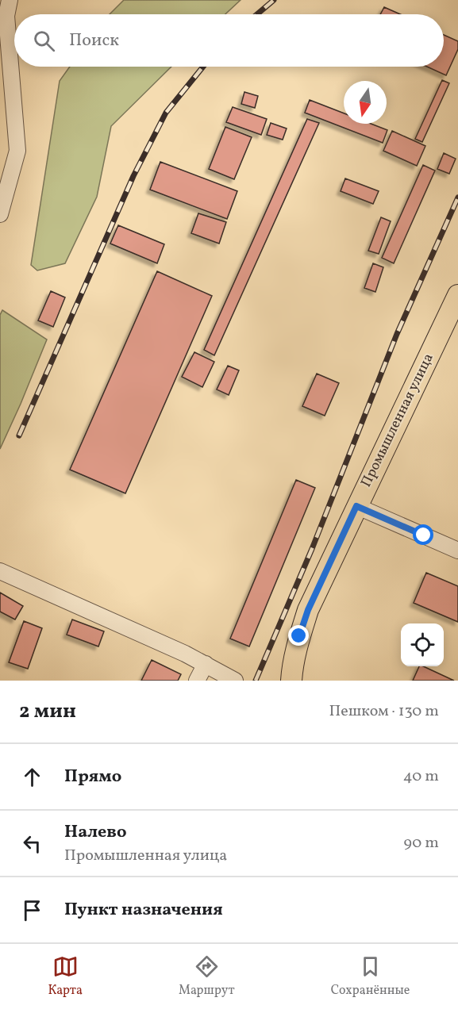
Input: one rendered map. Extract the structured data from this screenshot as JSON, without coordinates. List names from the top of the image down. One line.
{"streets":{"main road":["Промышленная улица"]},"north":"bottom","page":{"search":"Поиск","heading":["2 мин","Пешком · 130 m"],"list":[["Прямо","40 m"],["Налево","Промышленная улица","90 m"],"Пункт назначения"],"nav":["Карта","Маршрут","Сохранённые"]}}
